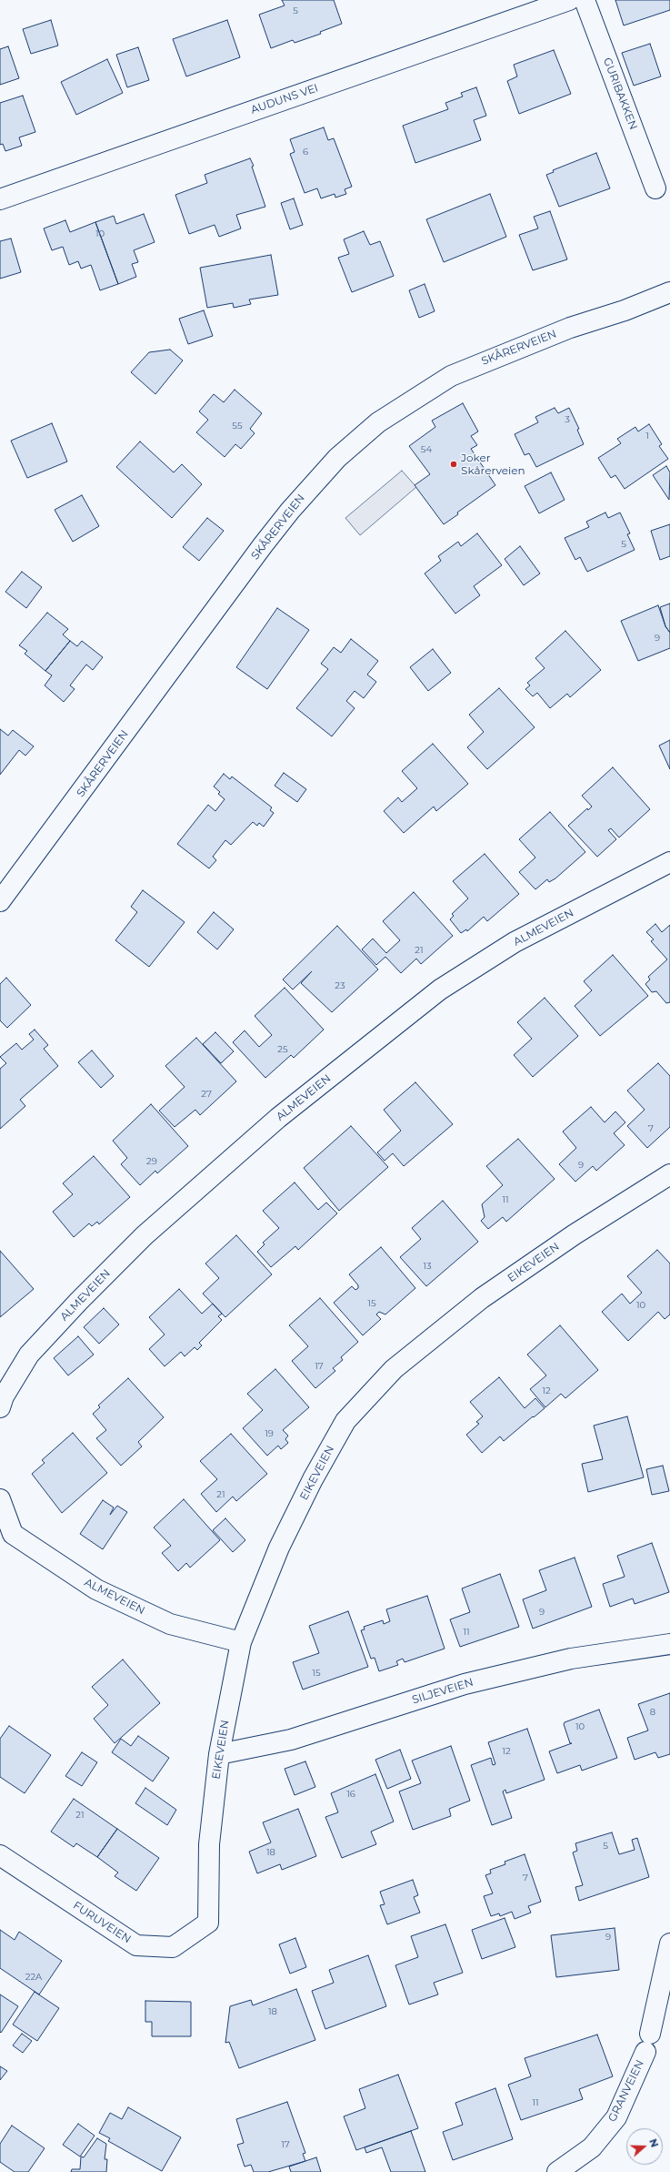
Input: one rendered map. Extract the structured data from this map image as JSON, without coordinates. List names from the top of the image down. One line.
{"streets":{"street":["GURIBAKKEN","AUDUNS VEI","SKÅRERVEIEN","ALMEVEIEN","EIKEVEIEN","SILJEVEIEN","FURUVEIEN","GRANVEIEN"]},"crossings":[["ALMEVEIEN","EIKEVEIEN"],["EIKEVEIEN","SILJEVEIEN"],["EIKEVEIEN","FURUVEIEN"]],"places":["Joker Skårerveien"],"house_numbers":["5","6","10","3","55","1","54","5","9","21","23","25","27","7","29","9","11","13","15","10","17","12","19","21","9","11","15","8","10","12","16","21","5","18","7","9","22A","18","11","17"],"north":"right"}
